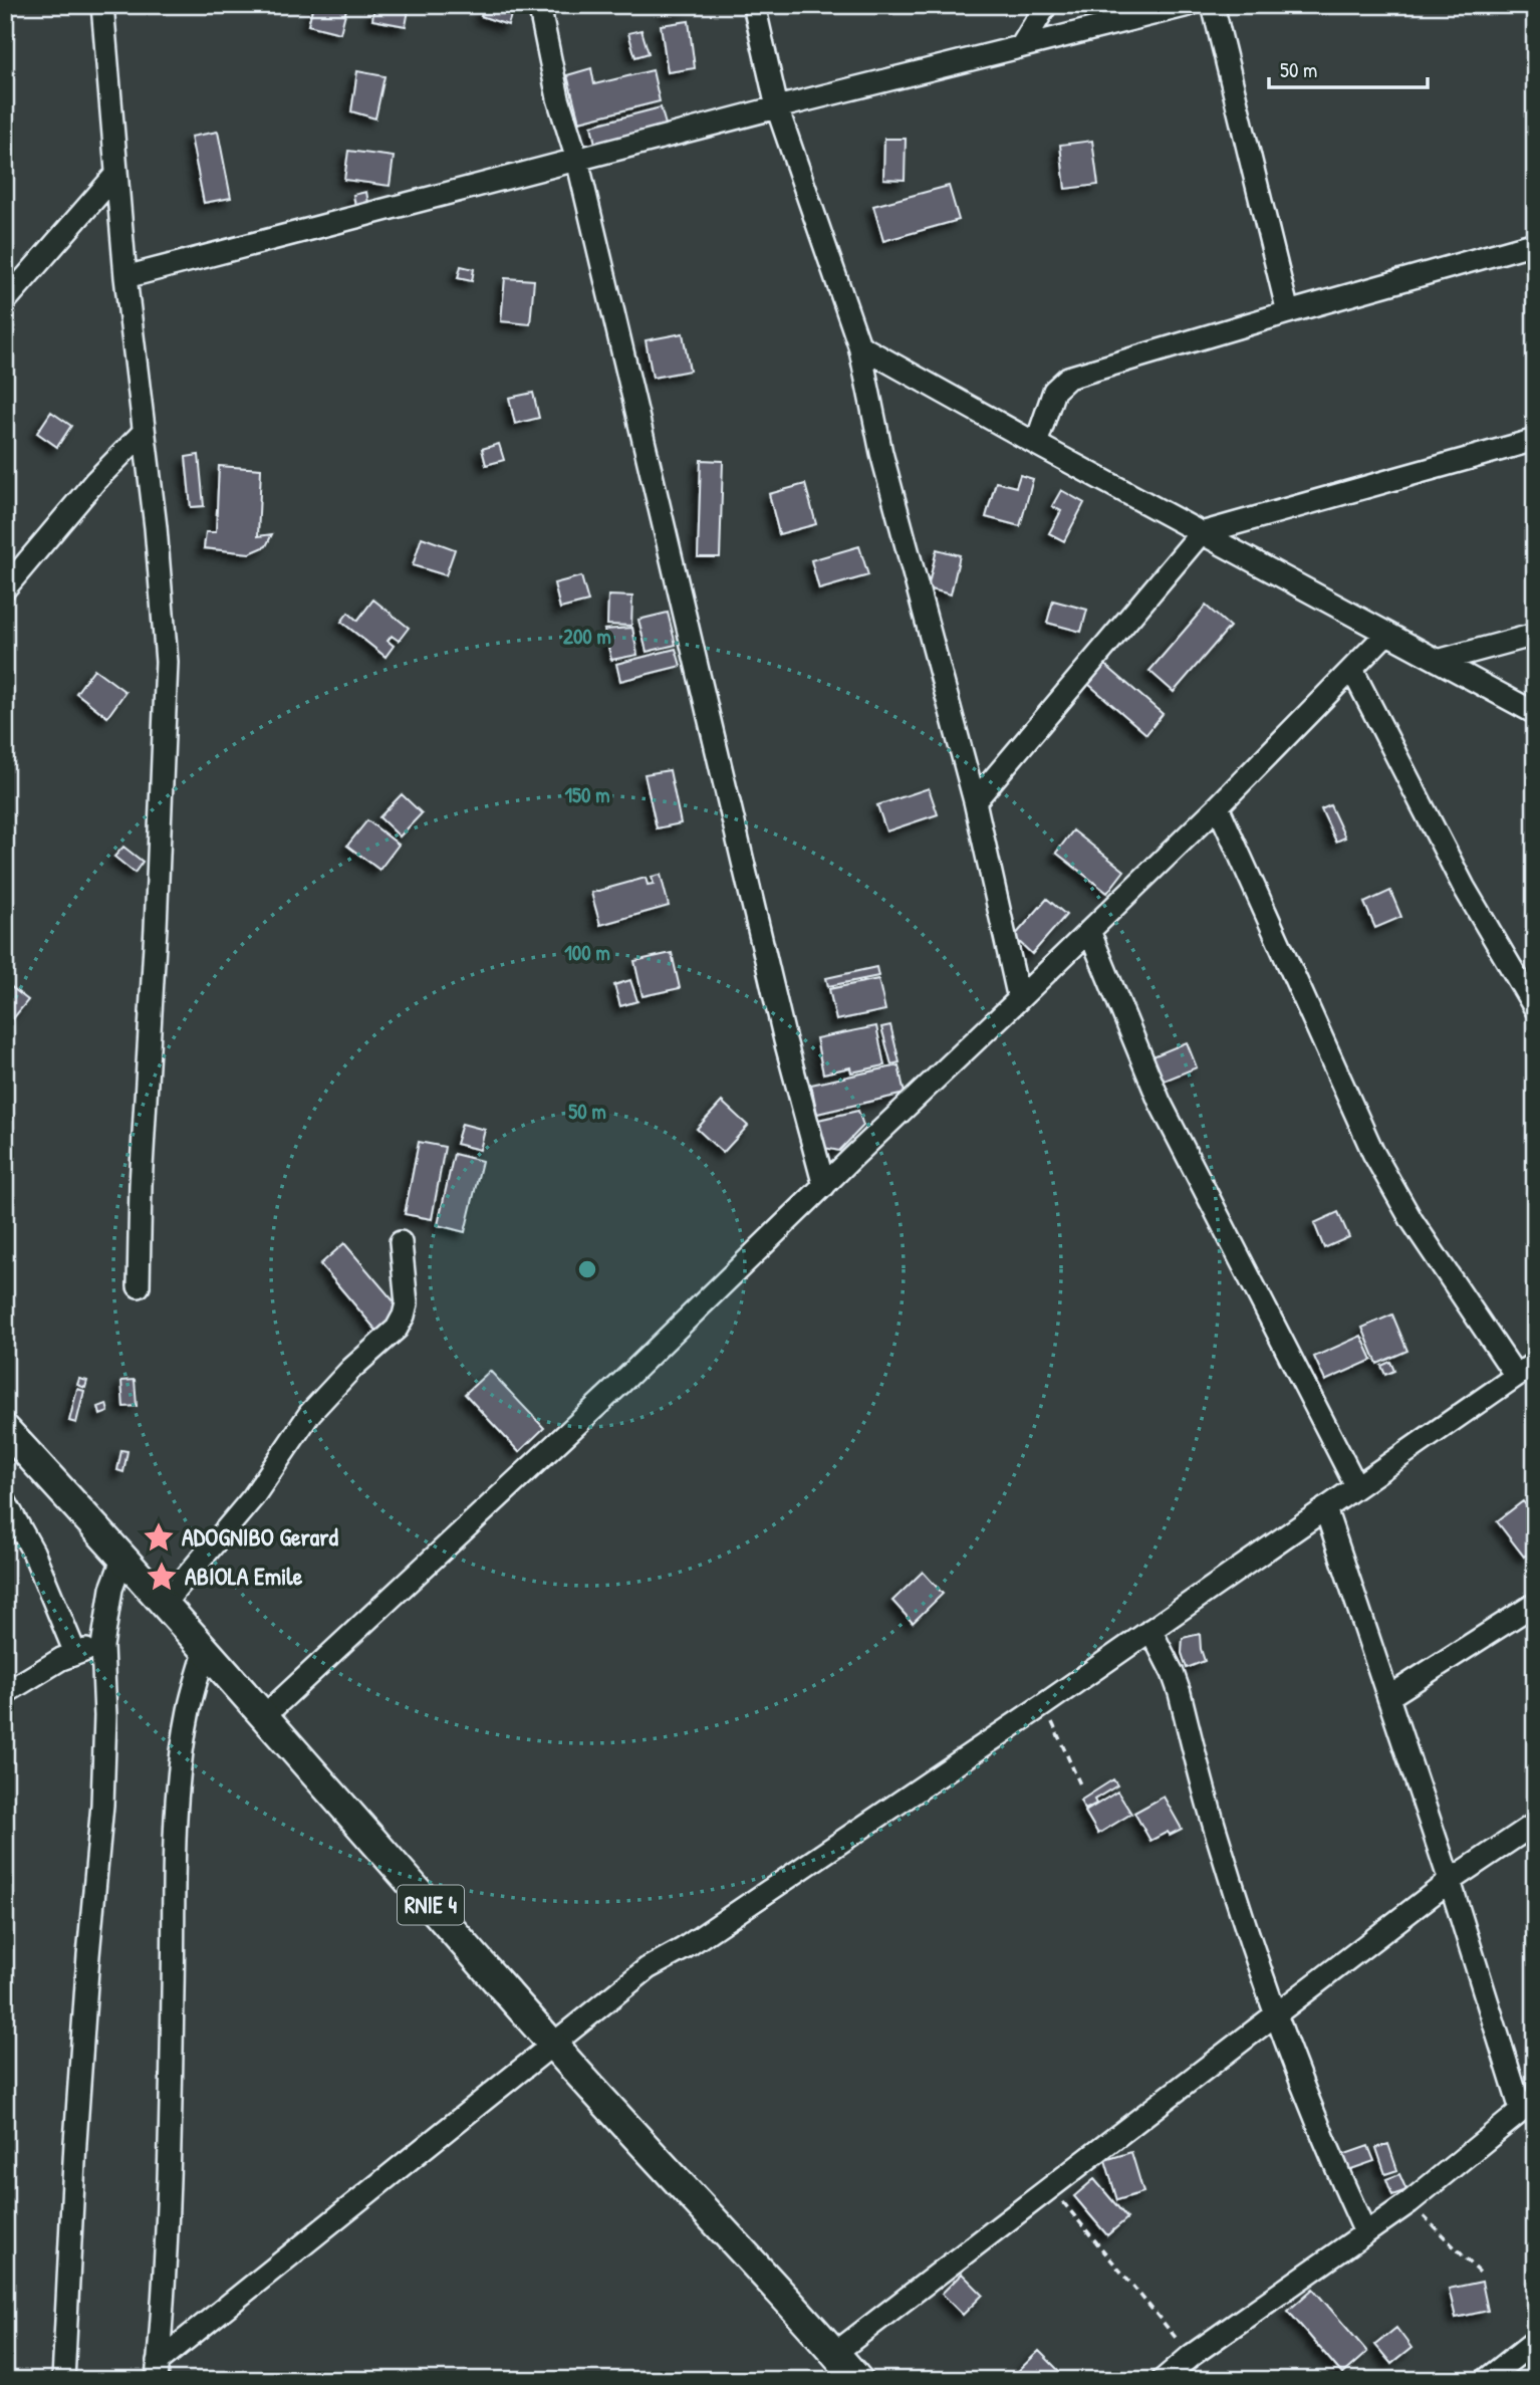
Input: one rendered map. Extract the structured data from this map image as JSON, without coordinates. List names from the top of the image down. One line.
{"streets":{"main road":["RNIE 4"]},"places":{"place":["ADOGNIBO Gerard","ABIOLA Emile"]},"scale_bar":"50 m","rings":["200 m","150 m","100 m","50 m"]}
